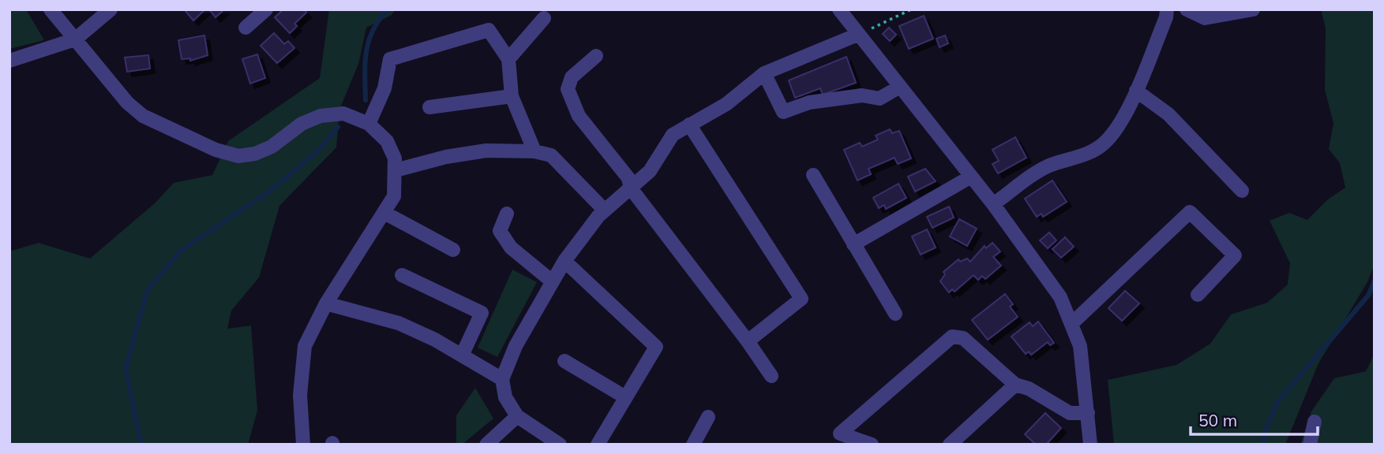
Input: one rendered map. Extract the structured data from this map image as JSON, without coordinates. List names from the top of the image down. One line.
{"scale_bar":"50 m"}
